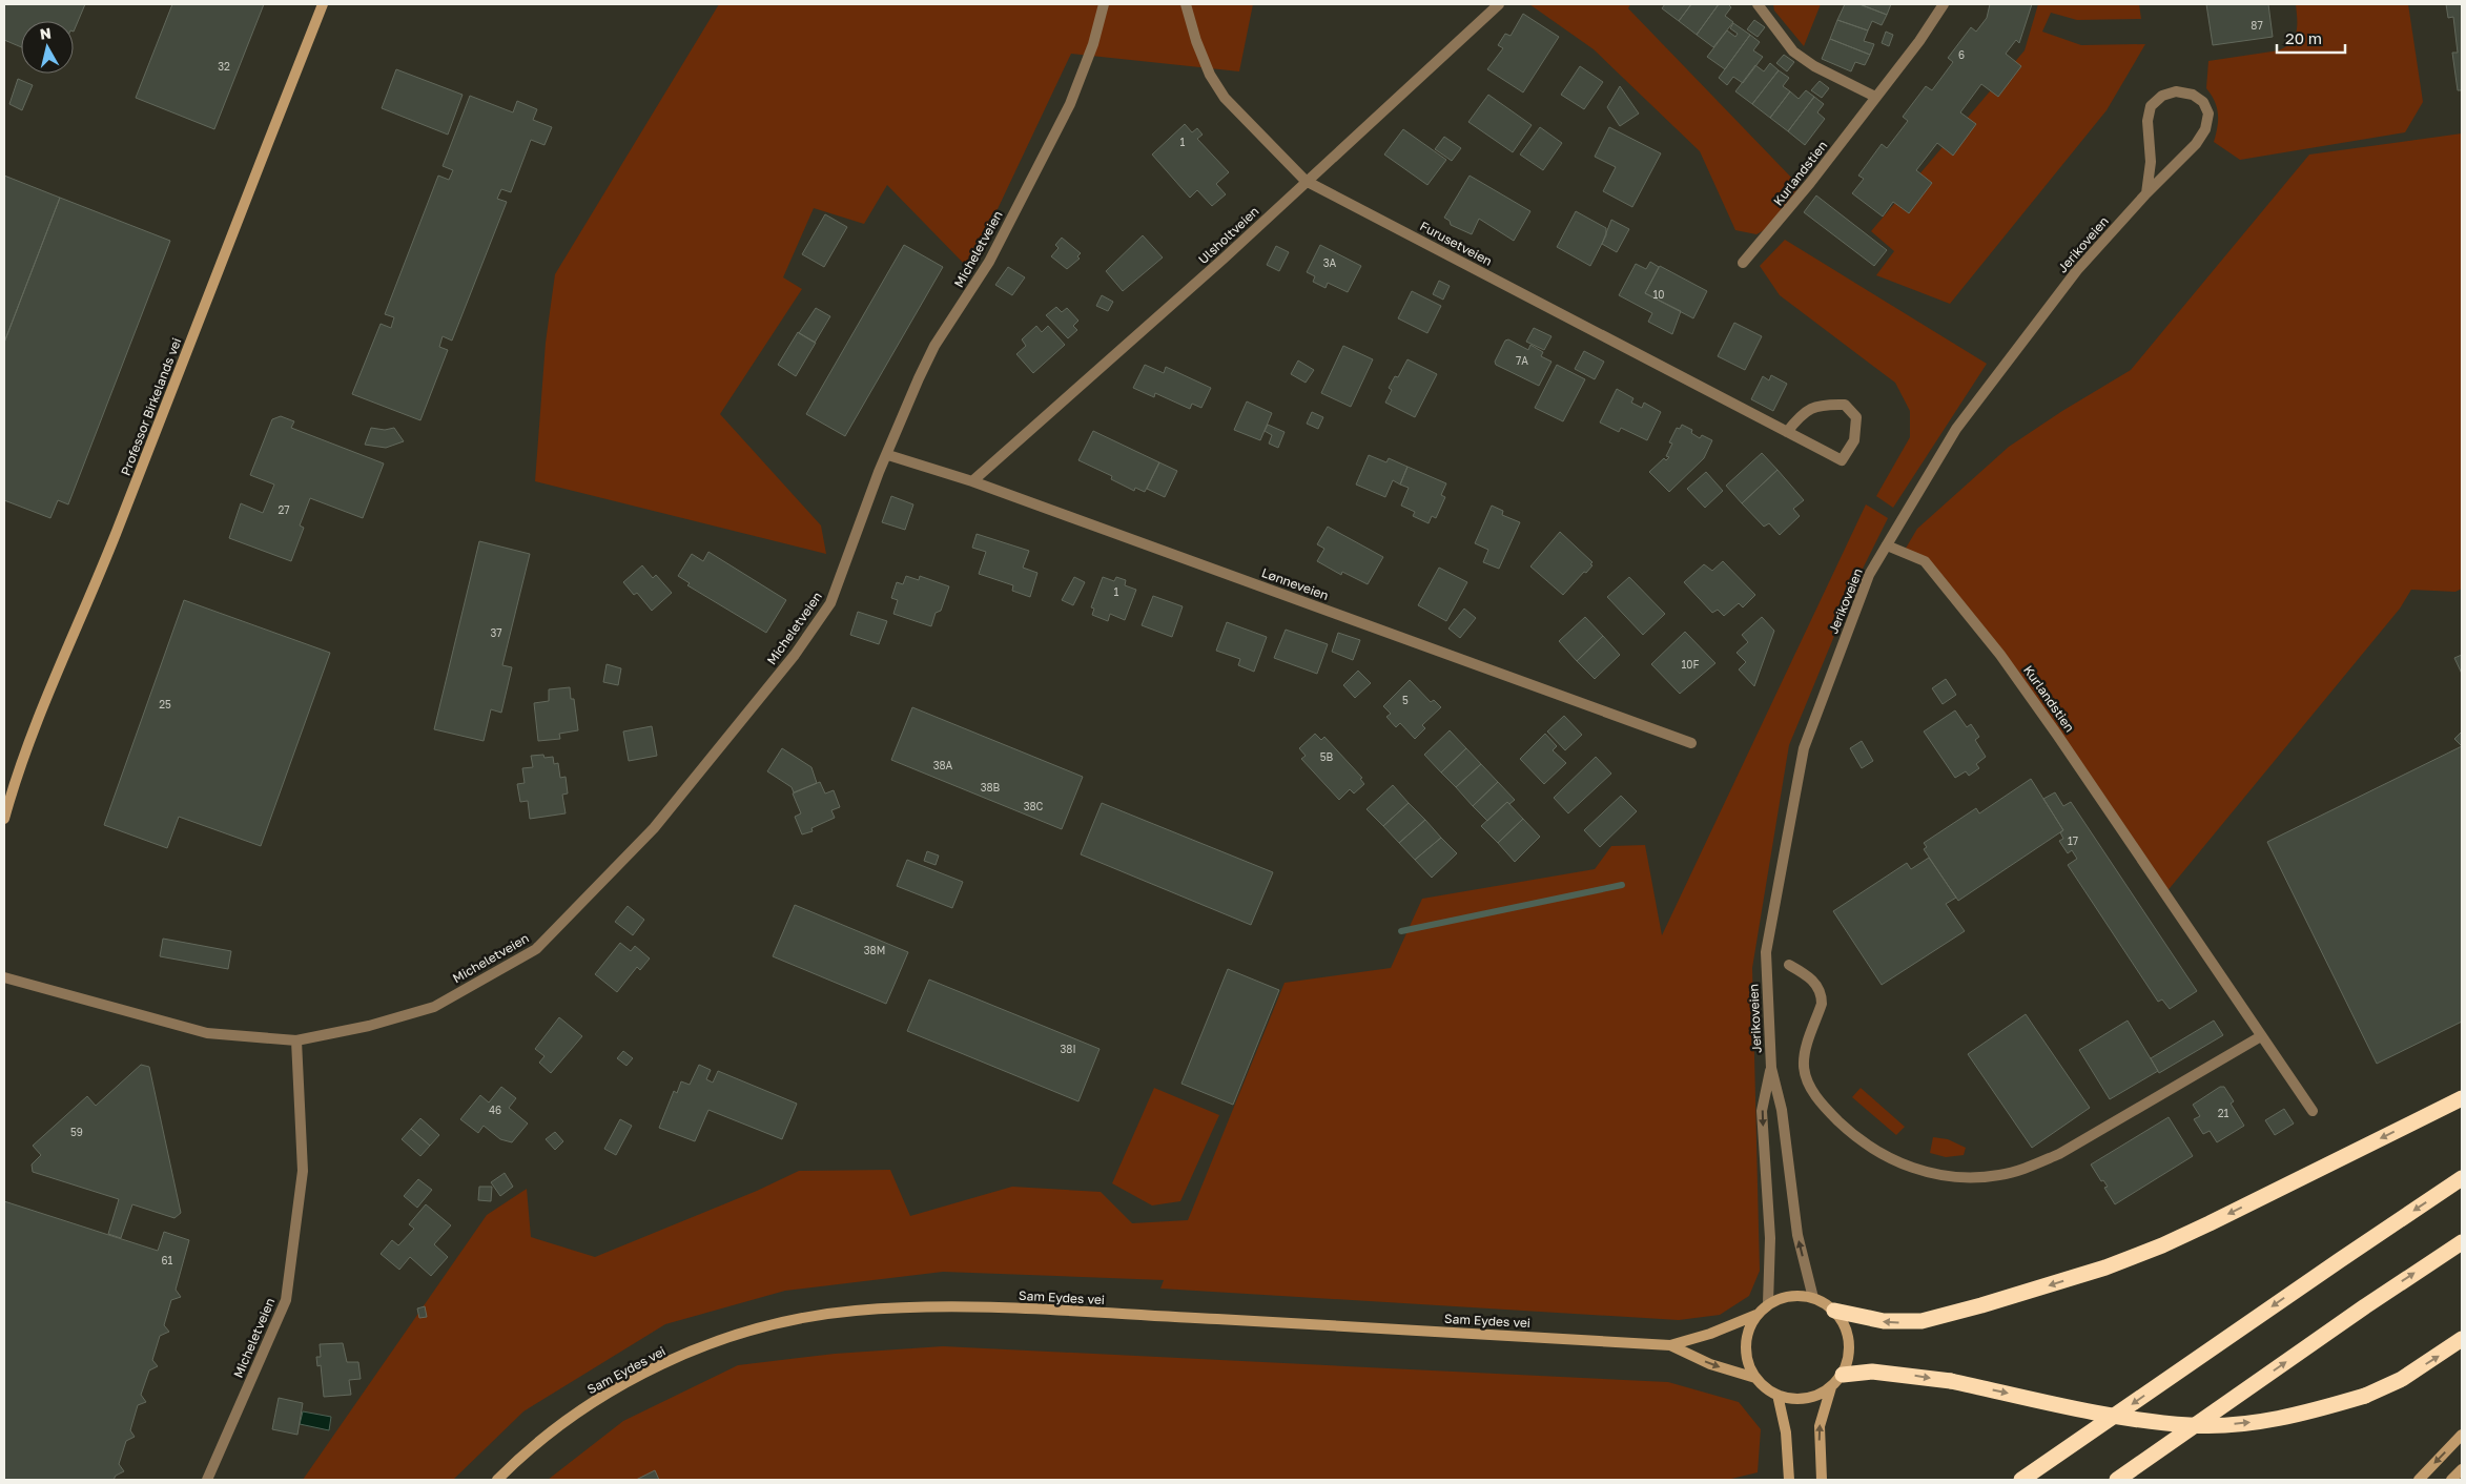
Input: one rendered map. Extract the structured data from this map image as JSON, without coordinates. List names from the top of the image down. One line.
{"streets":{"main road":["Professor Birkelands vei","Sam Eydes vei"],"street":["Kurlandstien","Ulsholtveien","Furusetveien","Jerikoveien","Micheletveien","Lønneveien"]},"crossings":[["Kurlandstien","Jerikoveien"],["Ulsholtveien","Furusetveien"],["Ulsholtveien","Lønneveien"],["Jerikoveien","Sam Eydes vei"],["Micheletveien","Lønneveien"]],"house_numbers":["87","6","32","1","3A","10","7A","27","1","37","10F","5","25","5B","38A","38B","38C","17","38M","38I","46","21","59","61"],"scale_bar":"20 m","north":"top"}
